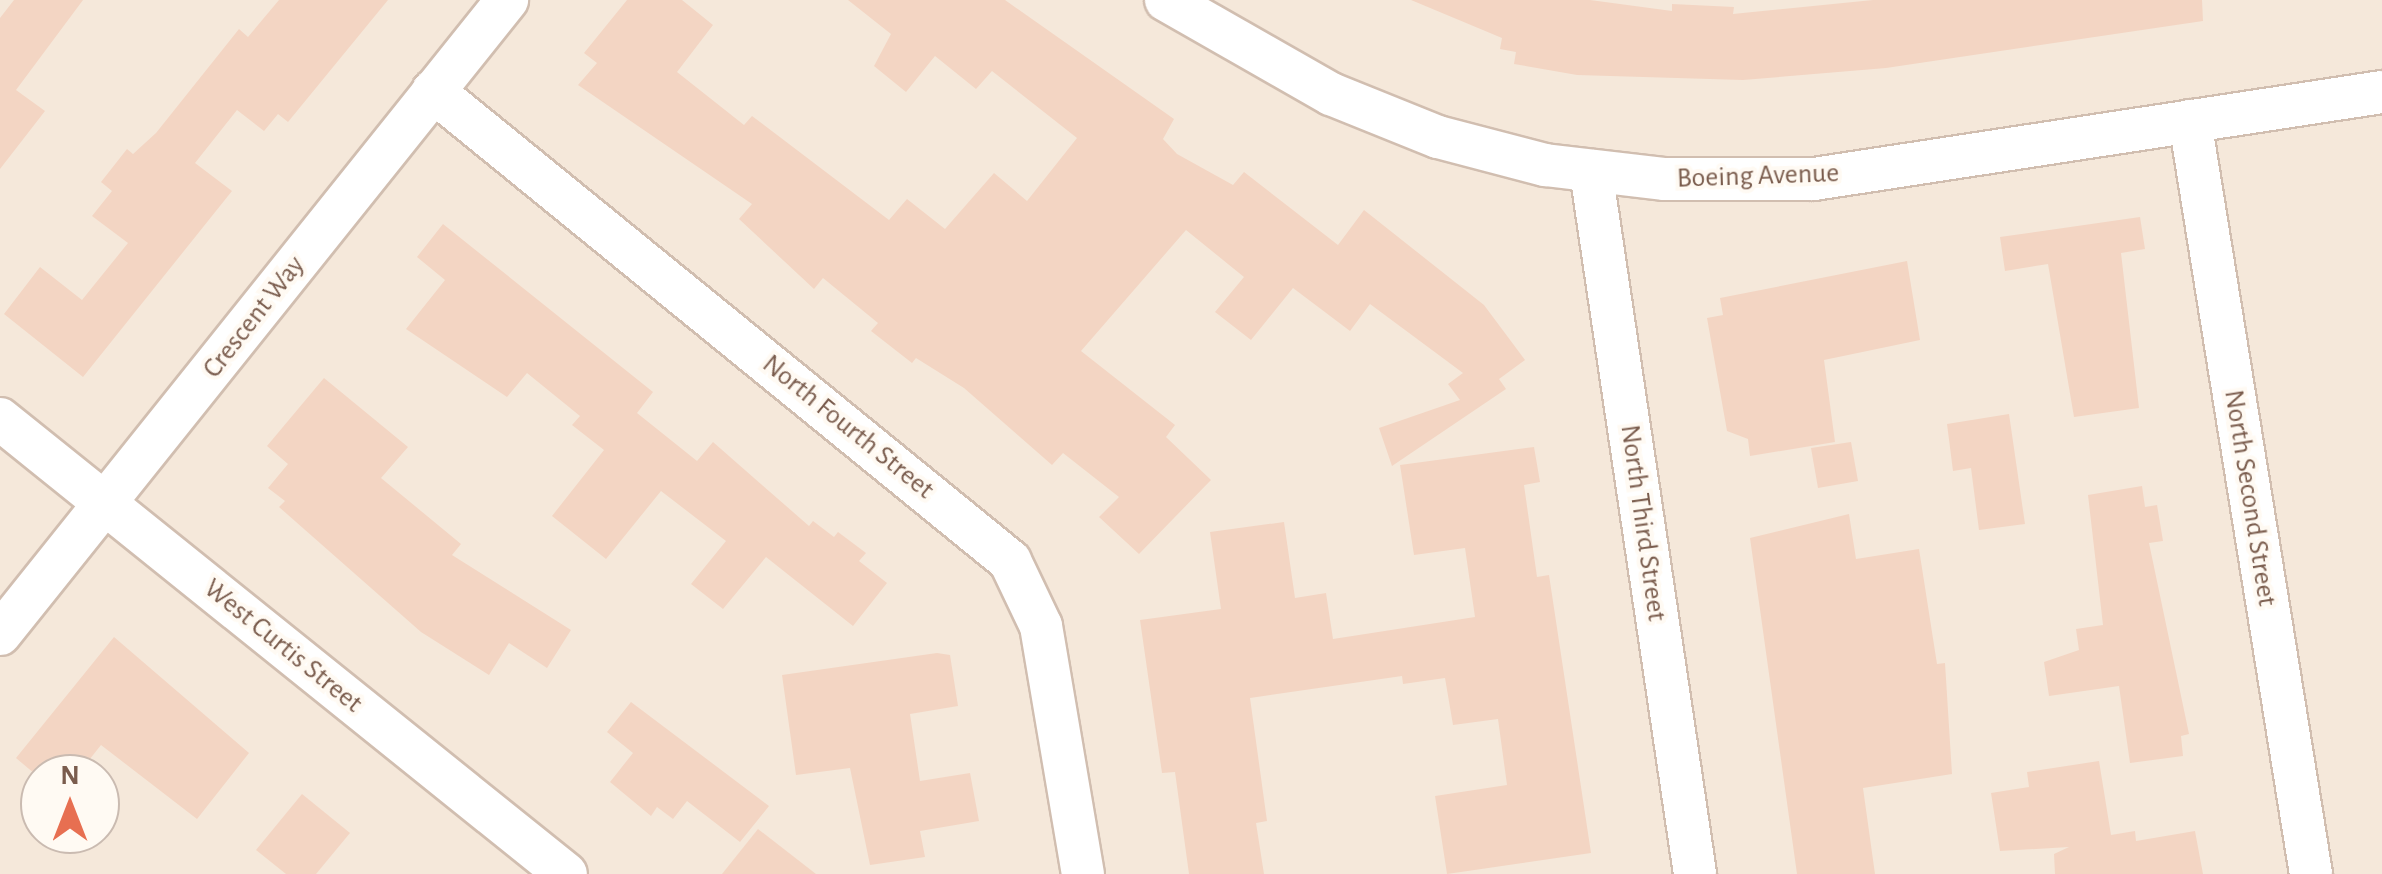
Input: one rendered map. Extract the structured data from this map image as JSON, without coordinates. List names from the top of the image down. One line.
{"streets":{"street":["Boeing Avenue","Crescent Way","North Fourth Street","North Second Street","North Third Street","West Curtis Street"]},"crossings":[["Boeing Avenue","North Second Street"],["Boeing Avenue","North Third Street"],["Crescent Way","North Fourth Street"],["Crescent Way","West Curtis Street"]],"north":"top"}
